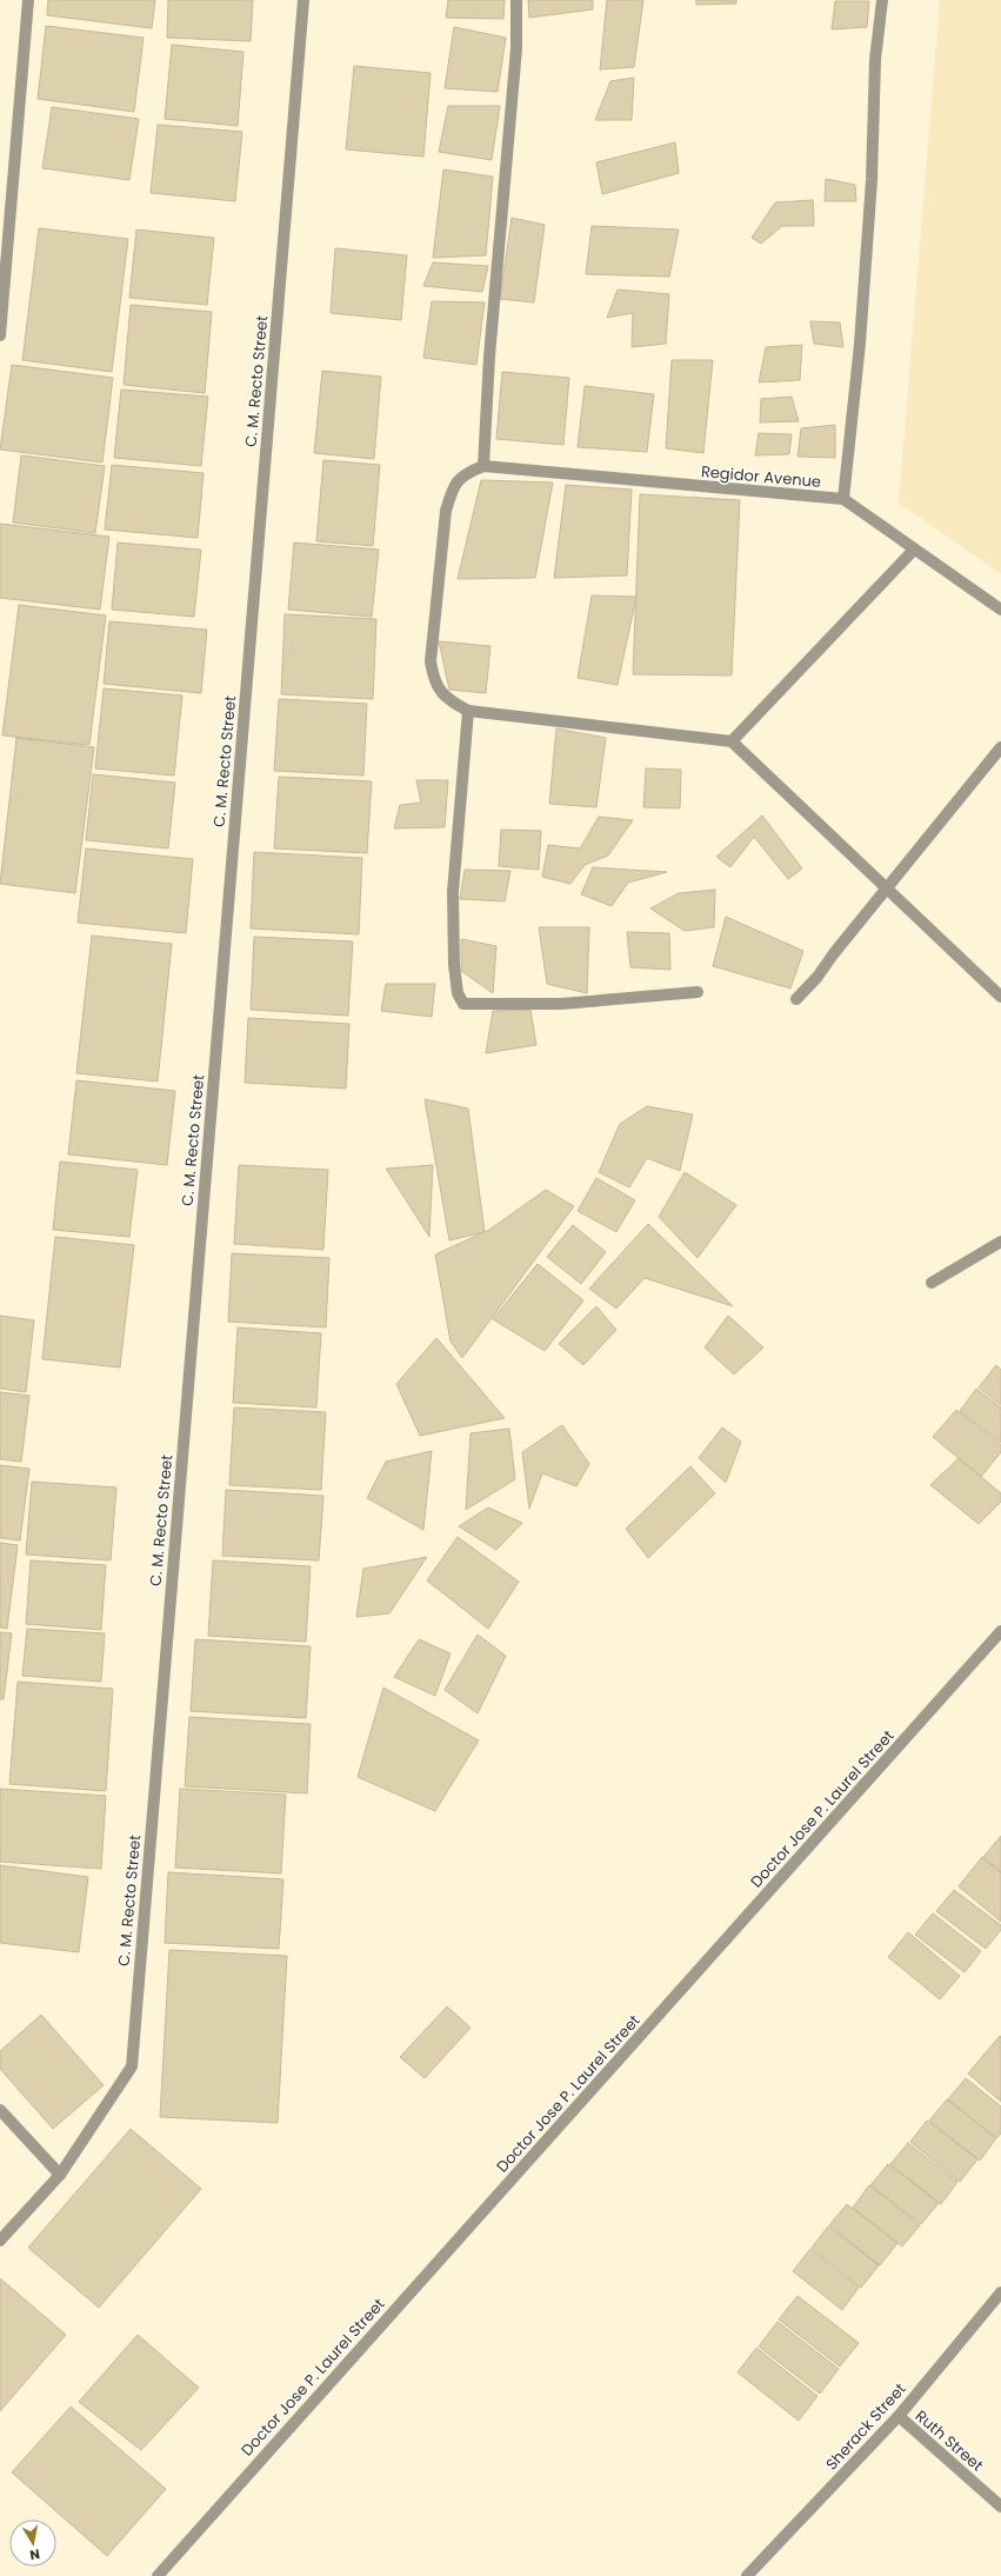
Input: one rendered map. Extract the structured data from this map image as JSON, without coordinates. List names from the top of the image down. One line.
{"streets":{"street":["C. M. Recto Street","Regidor Avenue","Doctor Jose P. Laurel Street","Sherack Street","Ruth Street"]},"crossings":[["Sherack Street","Ruth Street"]],"north":"bottom"}
